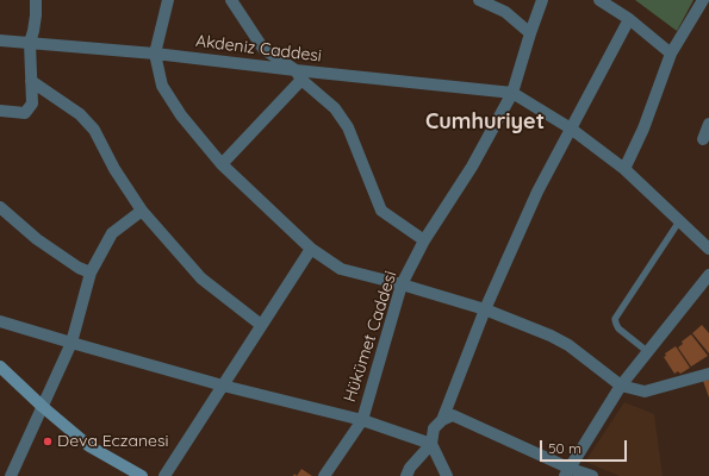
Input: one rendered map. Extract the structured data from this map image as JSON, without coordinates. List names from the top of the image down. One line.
{"streets":{"street":["Akdeniz Caddesi","Hükümet Caddesi"]},"crossings":[["Akdeniz Caddesi","Hükümet Caddesi"]],"districts":["Cumhuriyet"],"places":["Deva Eczanesi"],"scale_bar":"50 m"}
